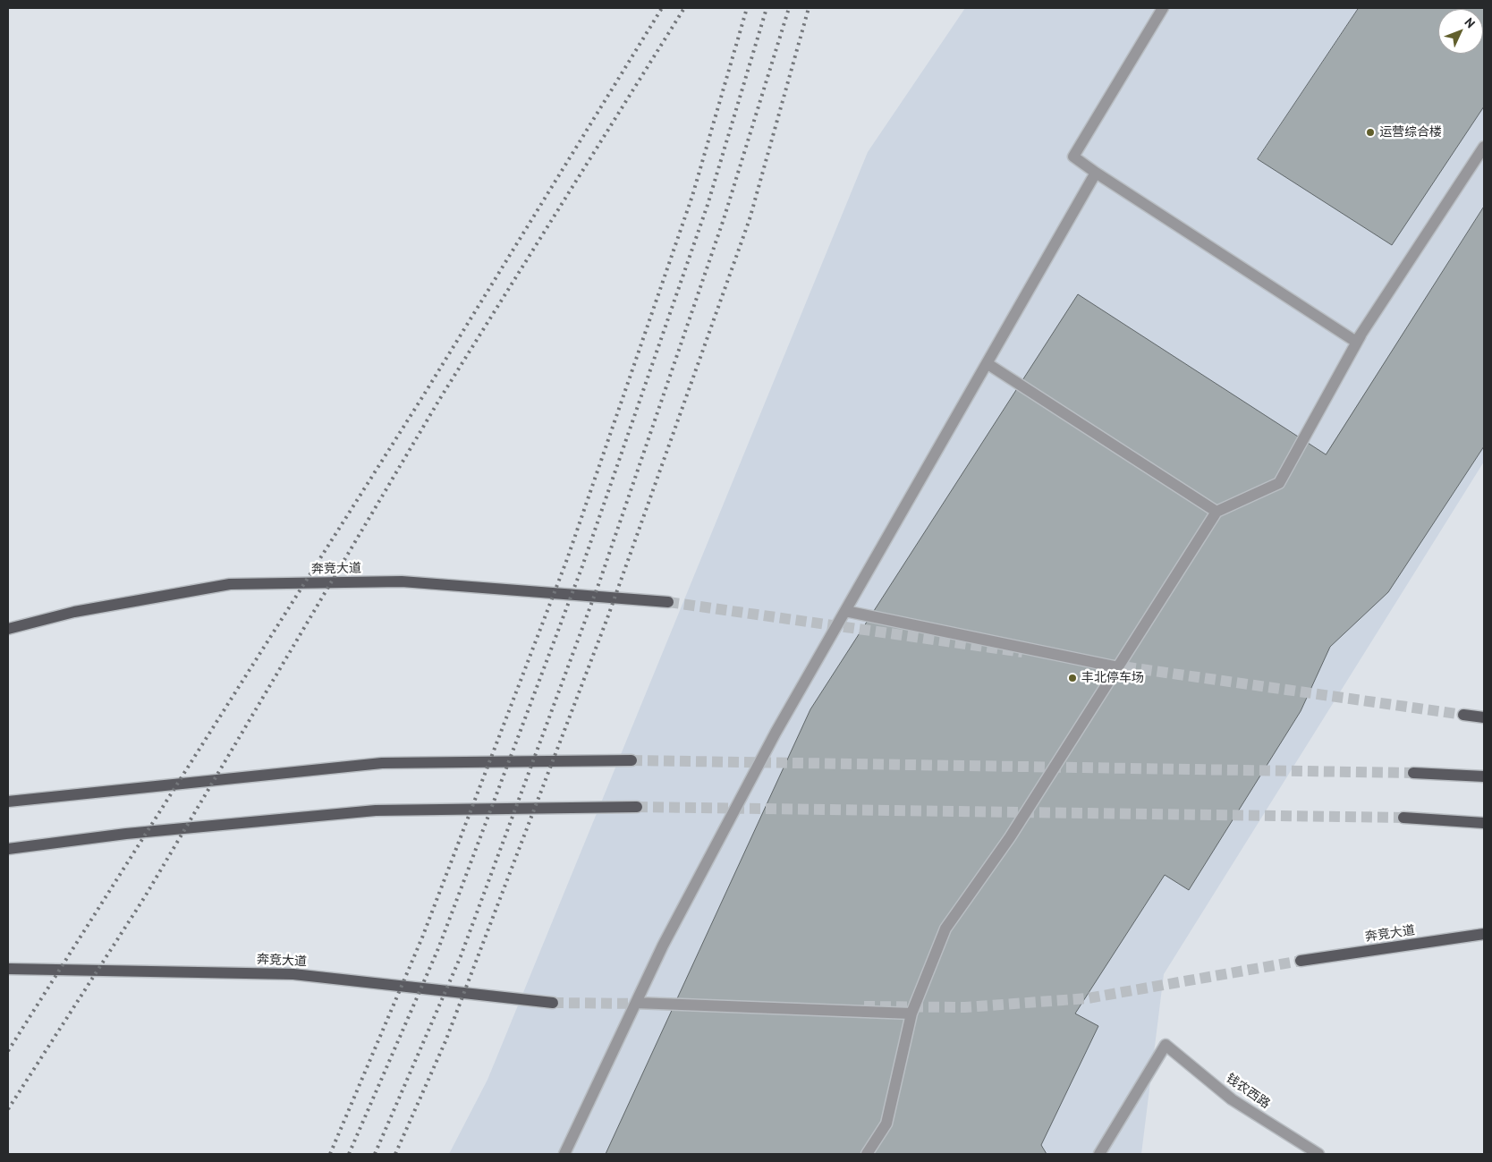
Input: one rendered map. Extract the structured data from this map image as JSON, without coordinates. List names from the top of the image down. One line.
{"streets":{"main road":["奔竞大道"],"street":["钱农西路"]},"places":["运营综合楼","丰北停车场"],"north":"top right"}
